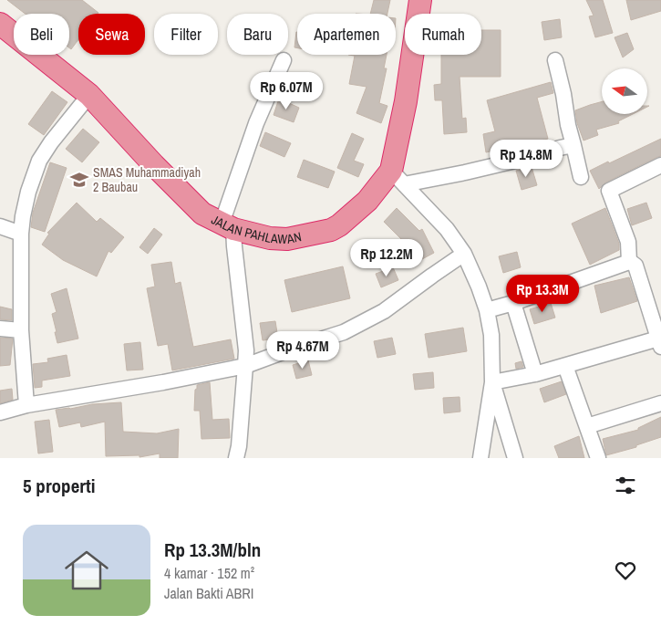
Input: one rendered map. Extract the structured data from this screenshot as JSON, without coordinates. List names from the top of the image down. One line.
{"streets":{"highway":["JALAN PAHLAWAN"]},"places":{"school or university":["SMAS Muhammadiyah 2 Baubau"]},"north":"left","page":{"chip":["Beli","Sewa","Filter","Baru","Apartemen","Rumah"],"price":["Rp 6.07M","Rp 14.8M","Rp 12.2M","Rp 13.3M","Rp 4.67M"],"heading":"5 properti","list":[{"name":"Rp 13.3M/bln","note":"4 kamar · 152 m² · Jalan Bakti ABRI"}]}}
